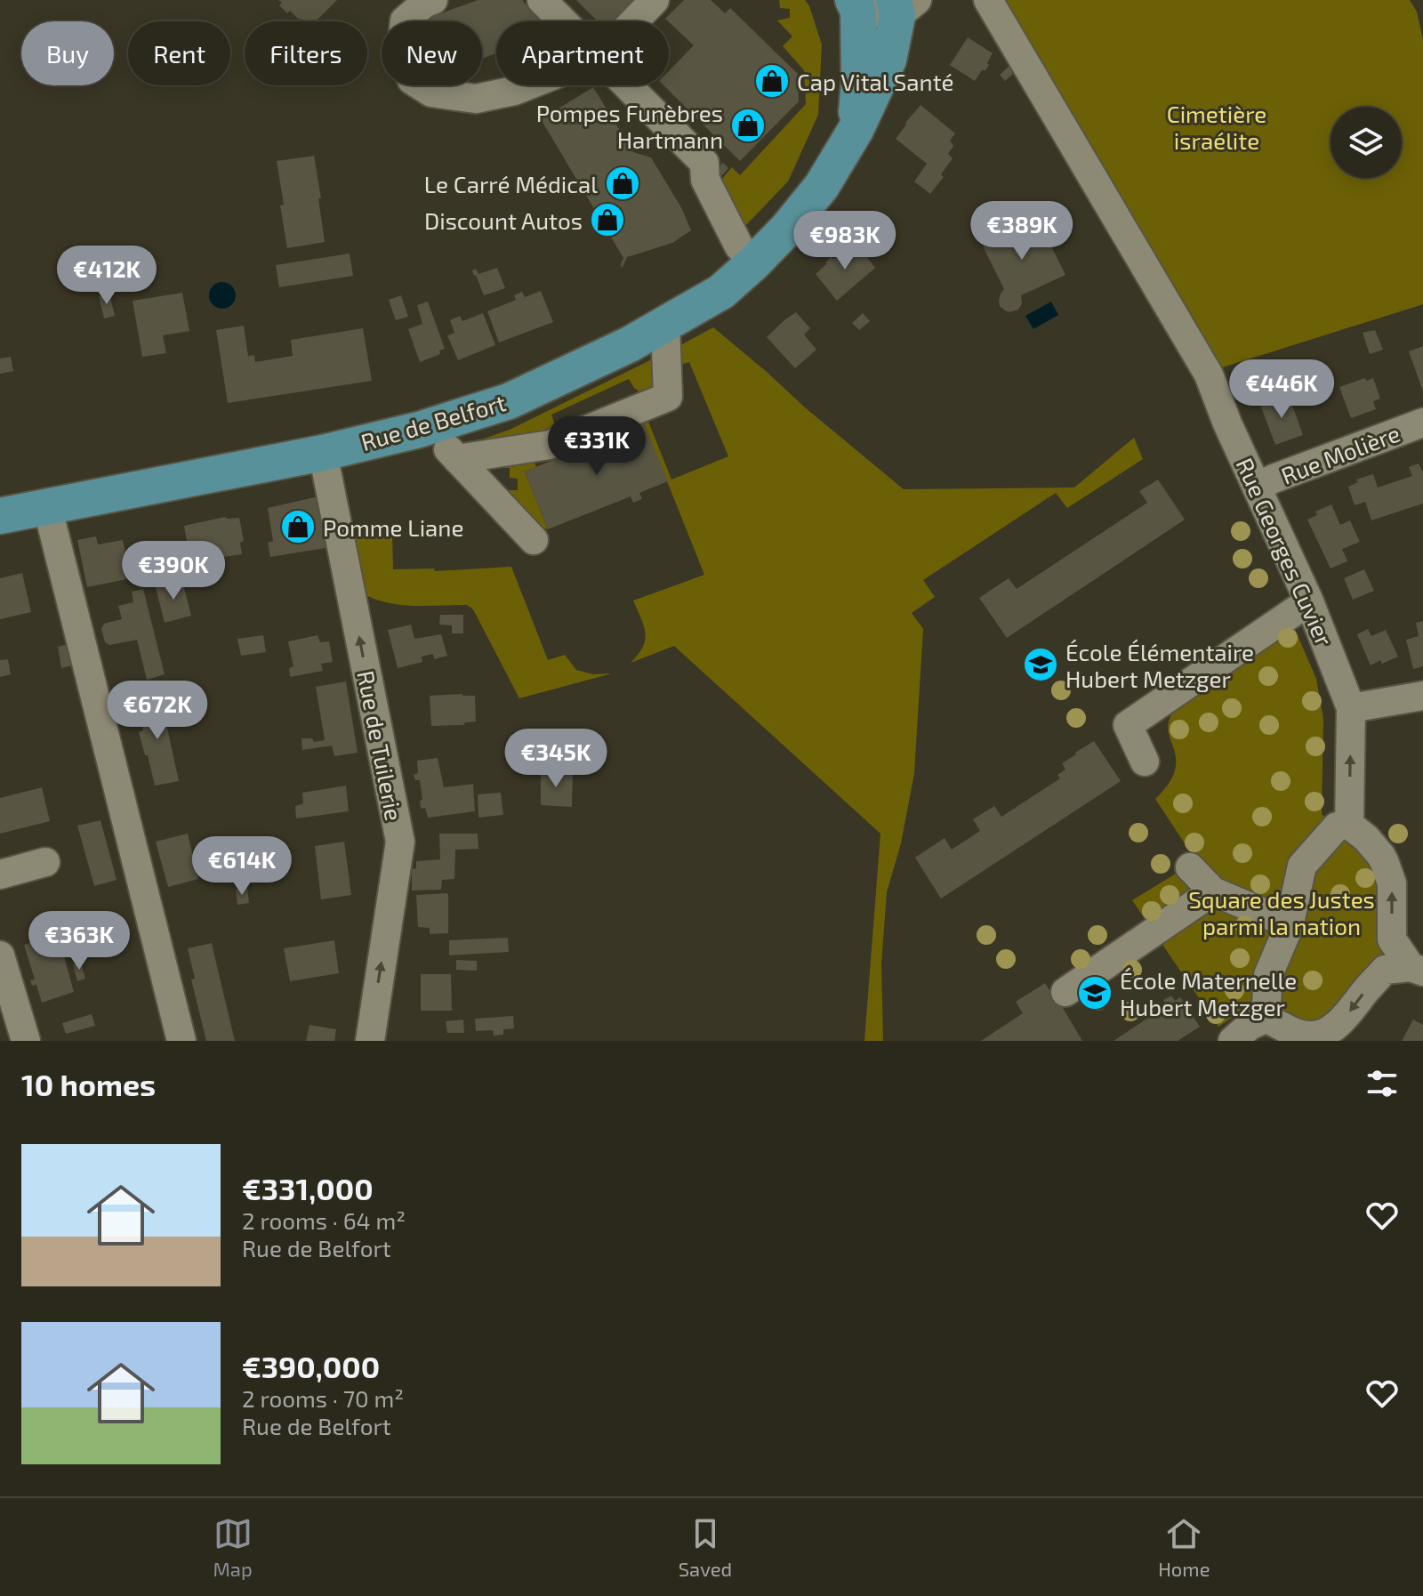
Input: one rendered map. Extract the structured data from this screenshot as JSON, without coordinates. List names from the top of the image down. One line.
{"streets":{"main road":["Rue de Belfort"],"street":["Rue Molière","Rue Georges Cuvier","Rue de Tuilerie"]},"crossings":[["Rue de Belfort","Rue de Tuilerie"],["Rue Molière","Rue Georges Cuvier"]],"parks":["Cimetière israélite","Square des Justes parmi la nation"],"places":{"shop":["Cap Vital Santé","Pompes Funèbres Hartmann","Le Carré Médical","Discount Autos","Pomme Liane"],"school or university":["École Élémentaire Hubert Metzger","École Maternelle Hubert Metzger"]},"page":{"chip":["Buy","Rent","Filters","New","Apartment"],"price":["€389K","€983K","€412K","€446K","€331K","€390K","€672K","€345K","€614K","€363K"],"heading":"10 homes","list":[{"name":"€331,000","note":"2 rooms · 64 m² · Rue de Belfort"},{"name":"€390,000","note":"2 rooms · 70 m² · Rue de Belfort"}],"tabs":["Map","Saved","Home"]}}
